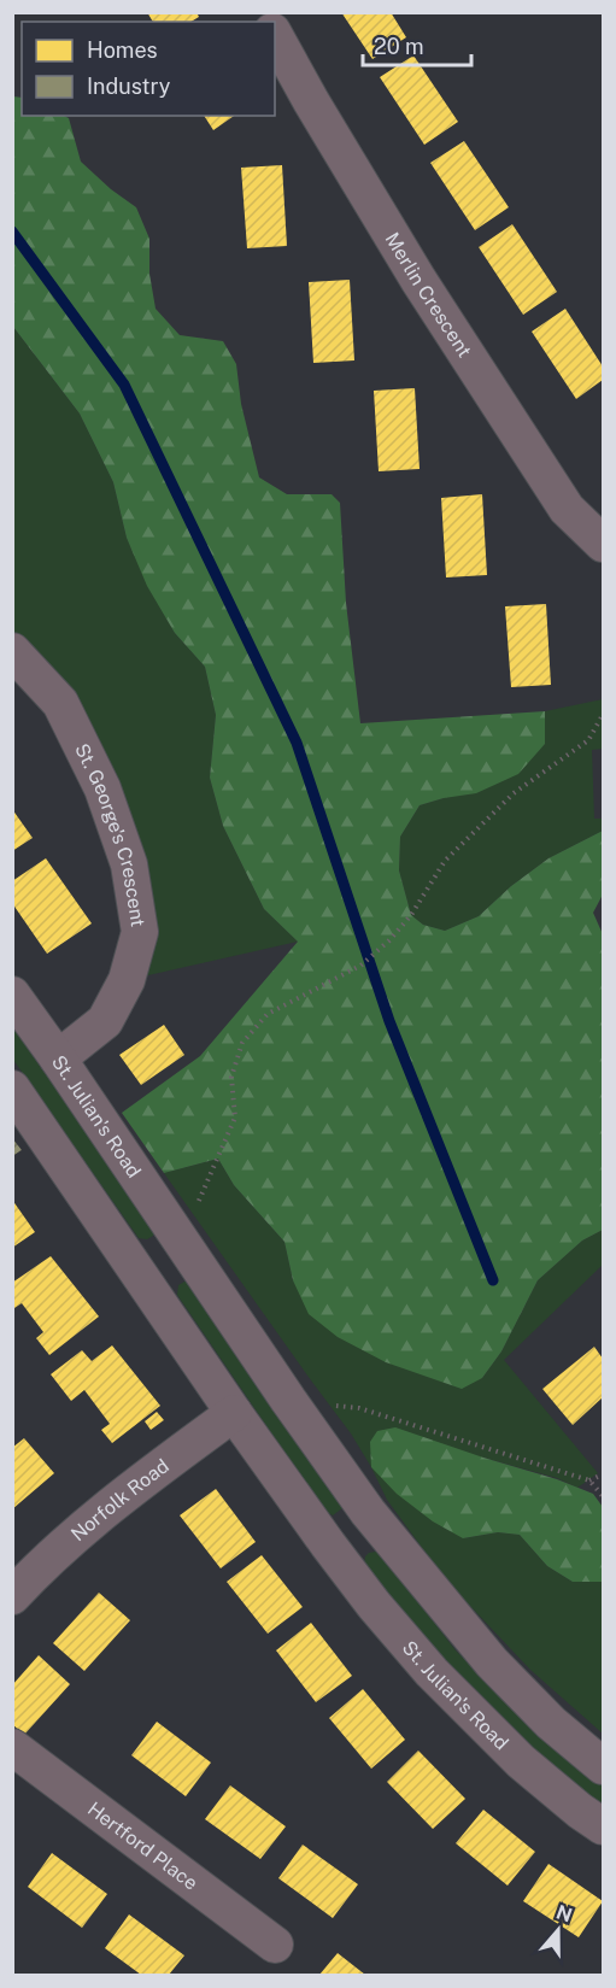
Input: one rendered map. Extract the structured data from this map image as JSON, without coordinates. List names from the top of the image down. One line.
{"streets":{"street":["Merlin Crescent","St. George's Crescent","St. Julian's Road","Norfolk Road","Hertford Place"]},"crossings":[["St. George's Crescent","St. Julian's Road"],["St. Julian's Road","Norfolk Road"]],"legend":["Homes","Industry"],"scale_bar":"20 m","north":"top"}
